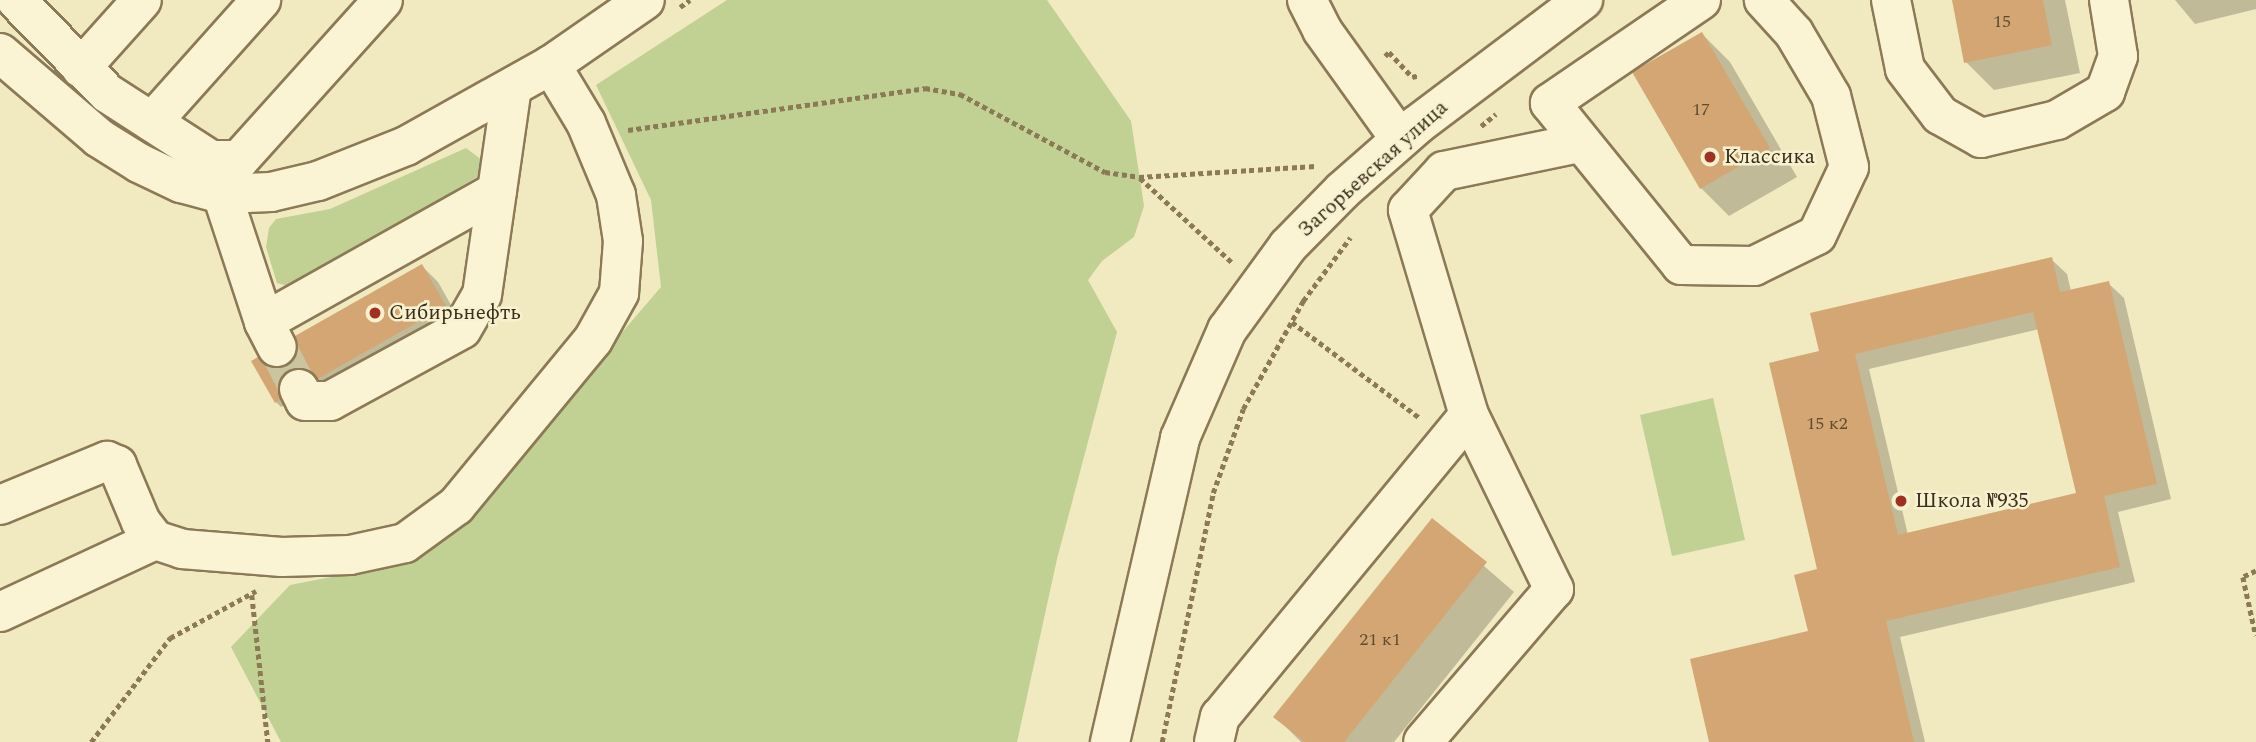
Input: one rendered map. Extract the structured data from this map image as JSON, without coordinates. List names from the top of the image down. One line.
{"streets":{"street":["Загорьевская улица"]},"places":["Классика","Сибирьнефть","Школа №935"],"house_numbers":["15","17","15 к2","21 к1"]}
